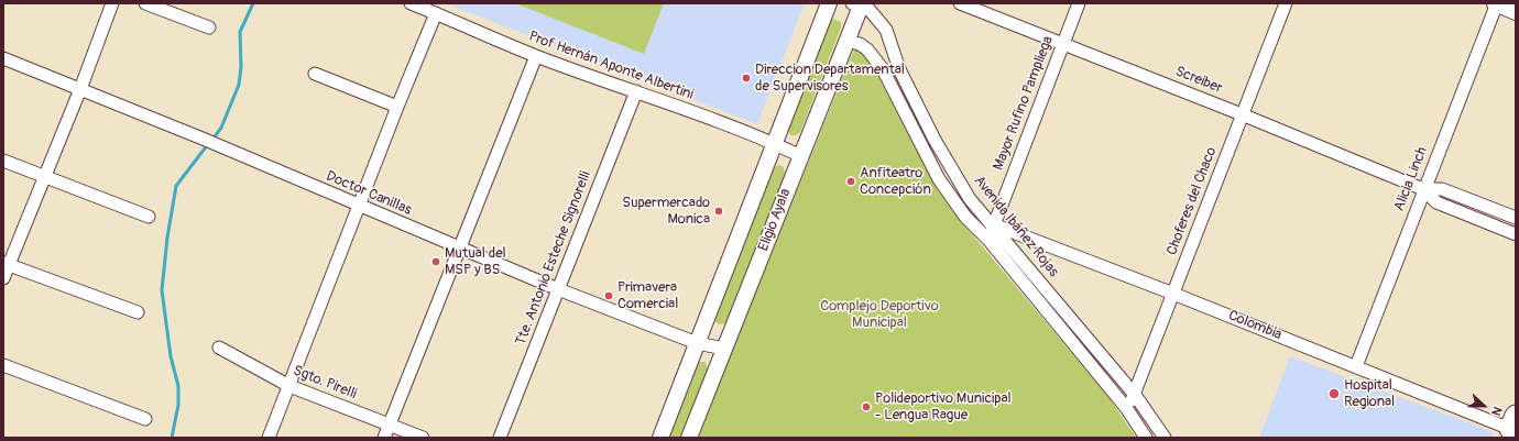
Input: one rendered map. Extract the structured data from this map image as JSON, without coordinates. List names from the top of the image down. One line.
{"streets":{"street":["Prof Hernán Aponte Albertini","Screiber","Mayor Rufino Pampliega","Alicia Linch","Doctor Canillas","Choferes del Chaco","Eligio Ayala","Avenida Ibáñez Rojas","Tte. Antonio Esteche Signorelli","Colombia","Sgto. Pirelli"]},"crossings":[["Prof Hernán Aponte Albertini","Eligio Ayala"],["Prof Hernán Aponte Albertini","Tte. Antonio Esteche Signorelli"],["Screiber","Mayor Rufino Pampliega"],["Screiber","Alicia Linch"],["Screiber","Choferes del Chaco"],["Mayor Rufino Pampliega","Avenida Ibáñez Rojas"],["Mayor Rufino Pampliega","Colombia"],["Alicia Linch","Colombia"],["Doctor Canillas","Eligio Ayala"],["Doctor Canillas","Tte. Antonio Esteche Signorelli"],["Choferes del Chaco","Avenida Ibáñez Rojas"],["Choferes del Chaco","Colombia"],["Eligio Ayala","Avenida Ibáñez Rojas"],["Avenida Ibáñez Rojas","Colombia"]],"parks":["Complejo Deportivo Municipal"],"places":["Direccion Departamental de Supervisores","Anfiteatro Concepción","Supermercado Monica","Mutual del MSP y BS","Primavera Comercial","Hospital Regional","Polideportivo Municipal - Lengua Rague"],"north":"right"}
